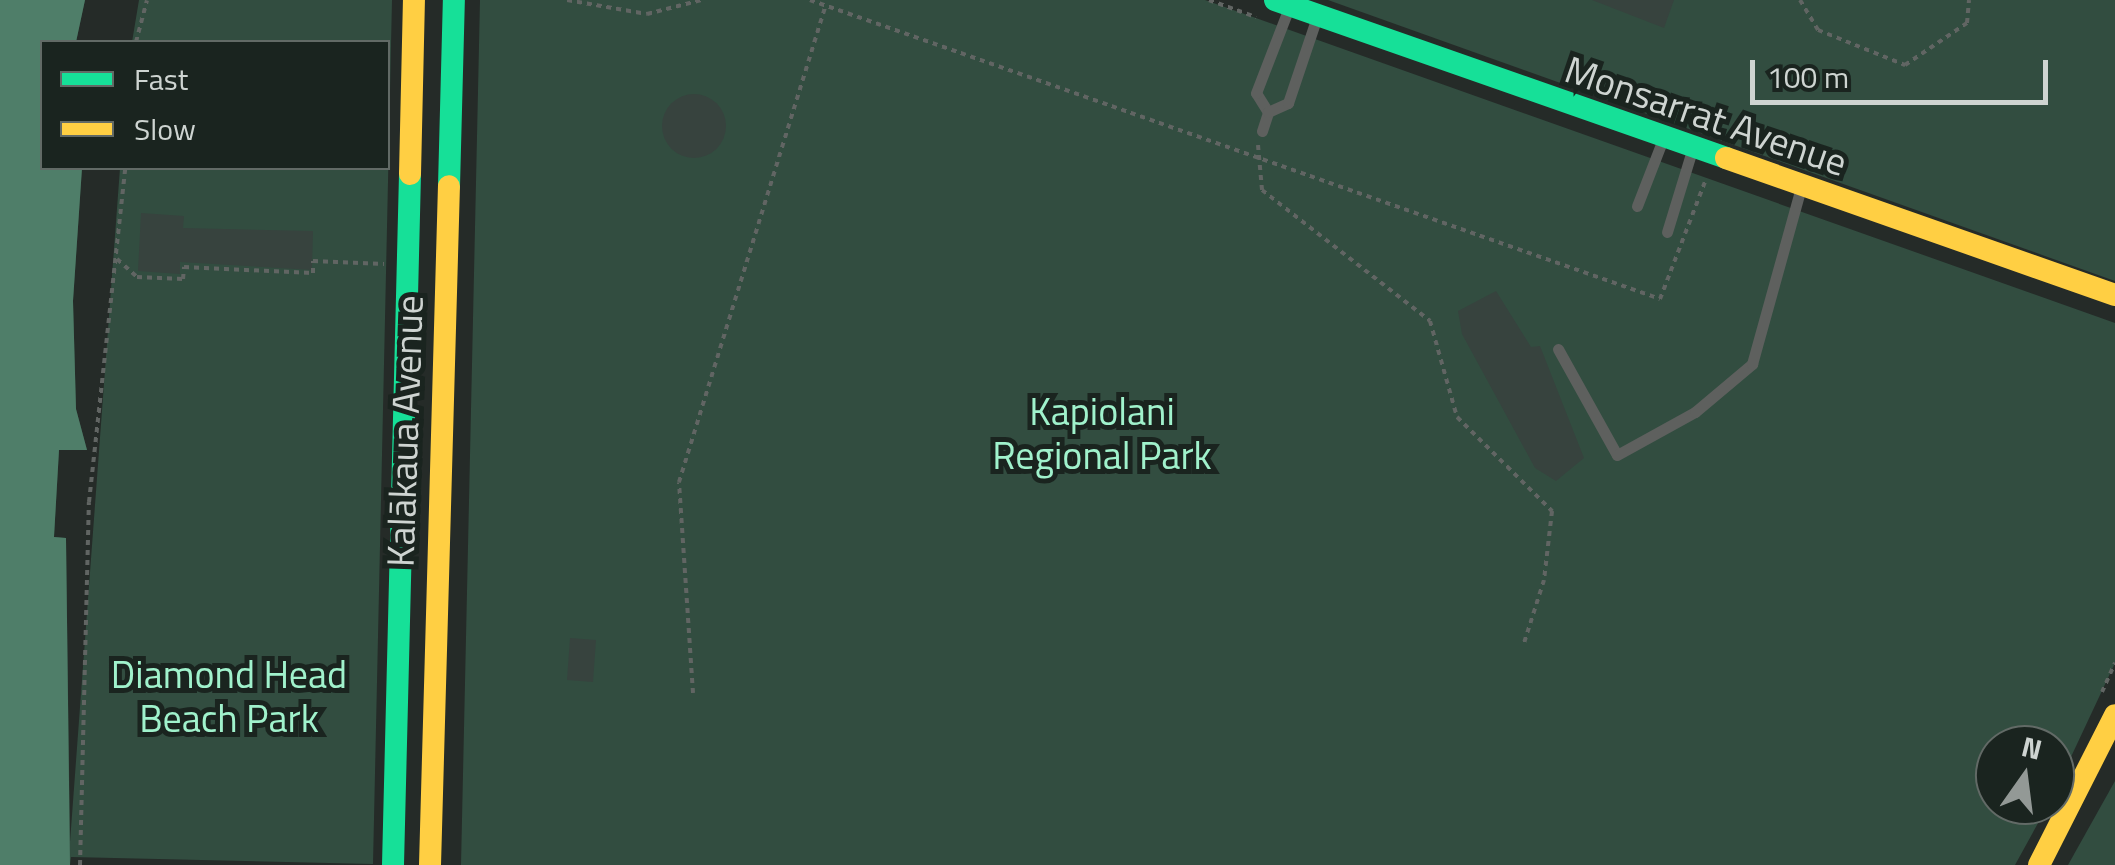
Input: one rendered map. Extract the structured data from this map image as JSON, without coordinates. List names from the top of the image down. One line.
{"streets":{"street":["Monsarrat Avenue","Kalākaua Avenue"]},"parks":["Kapiolani Regional Park","Diamond Head Beach Park"],"legend":["Fast","Slow"],"scale_bar":"100 m","north":"top"}
